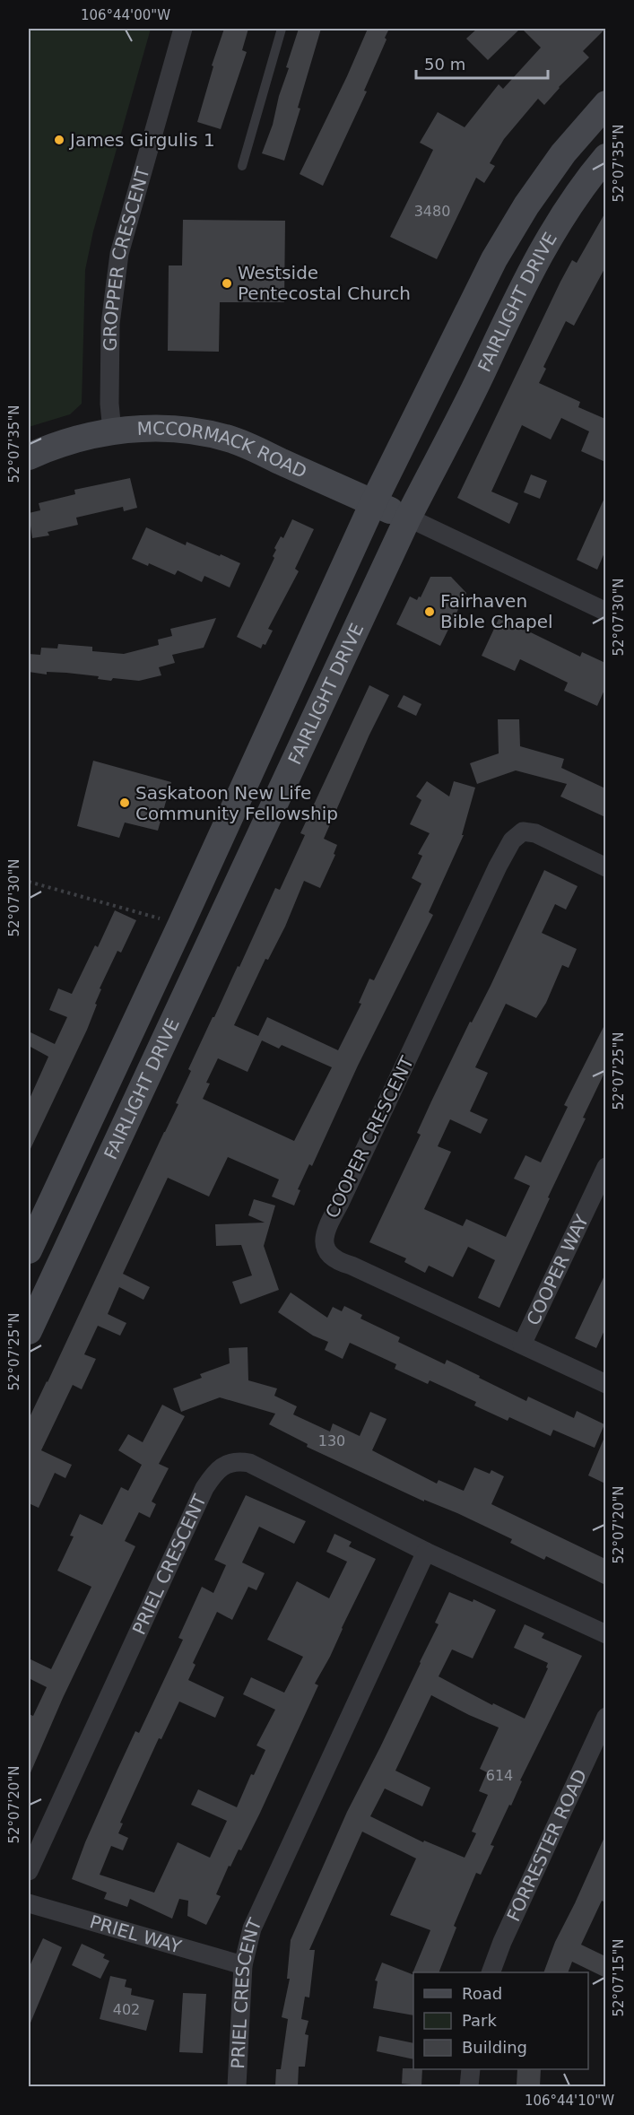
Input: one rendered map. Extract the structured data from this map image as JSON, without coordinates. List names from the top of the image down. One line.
{"streets":{"main road":["FAIRLIGHT DRIVE","MCCORMACK ROAD"],"street":["GROPPER CRESCENT","COOPER CRESCENT","COOPER WAY","PRIEL CRESCENT","FORRESTER ROAD","PRIEL WAY"]},"crossings":[["GROPPER CRESCENT","MCCORMACK ROAD"],["FAIRLIGHT DRIVE","MCCORMACK ROAD"],["COOPER CRESCENT","COOPER WAY"],["PRIEL CRESCENT","PRIEL WAY"]],"places":["James Girgulis 1","Westside Pentecostal Church","Fairhaven Bible Chapel","Saskatoon New Life Community Fellowship"],"house_numbers":["3480","130","614","402"],"legend":["Road","Park","Building"],"scale_bar":"50 m","coordinates":["106°44'00\"W","52°07'35\"N","52°07'30\"N","52°07'25\"N","52°07'20\"N","52°07'15\"N","106°44'10\"W"]}
